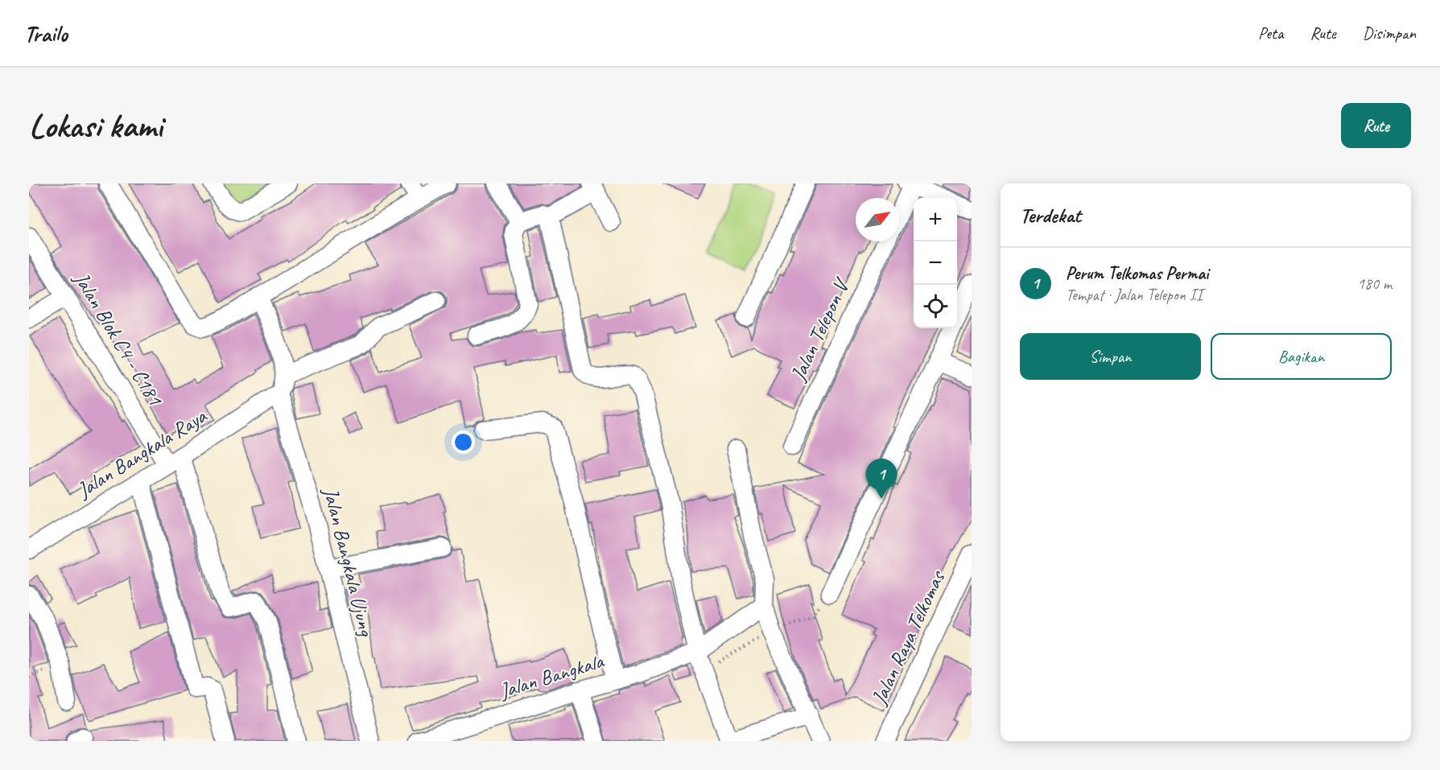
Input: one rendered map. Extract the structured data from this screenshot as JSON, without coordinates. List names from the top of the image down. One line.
{"streets":{"street":["Jalan Telepon V","Jalan Blok C4 - C181","Jalan Bangkala Raya","Jalan Bangkala Ujung","Jalan Raya Telkomas","Jalan Bangkala"]},"crossings":[["Jalan Blok C4 - C181","Jalan Bangkala Raya"],["Jalan Bangkala Raya","Jalan Bangkala Ujung"]],"north":"top right","page":{"header":"Trailo","nav":["Peta","Rute","Disimpan"],"buttons":["Rute",["Simpan","Bagikan"]],"title":"Lokasi kami","heading":"Terdekat","map_buttons":["+","−"],"list":[{"mark":"1","name":"Perum Telkomas Permai","note":"Tempat · Jalan Telepon II","value":"180 m"}],"pins":"1"}}
